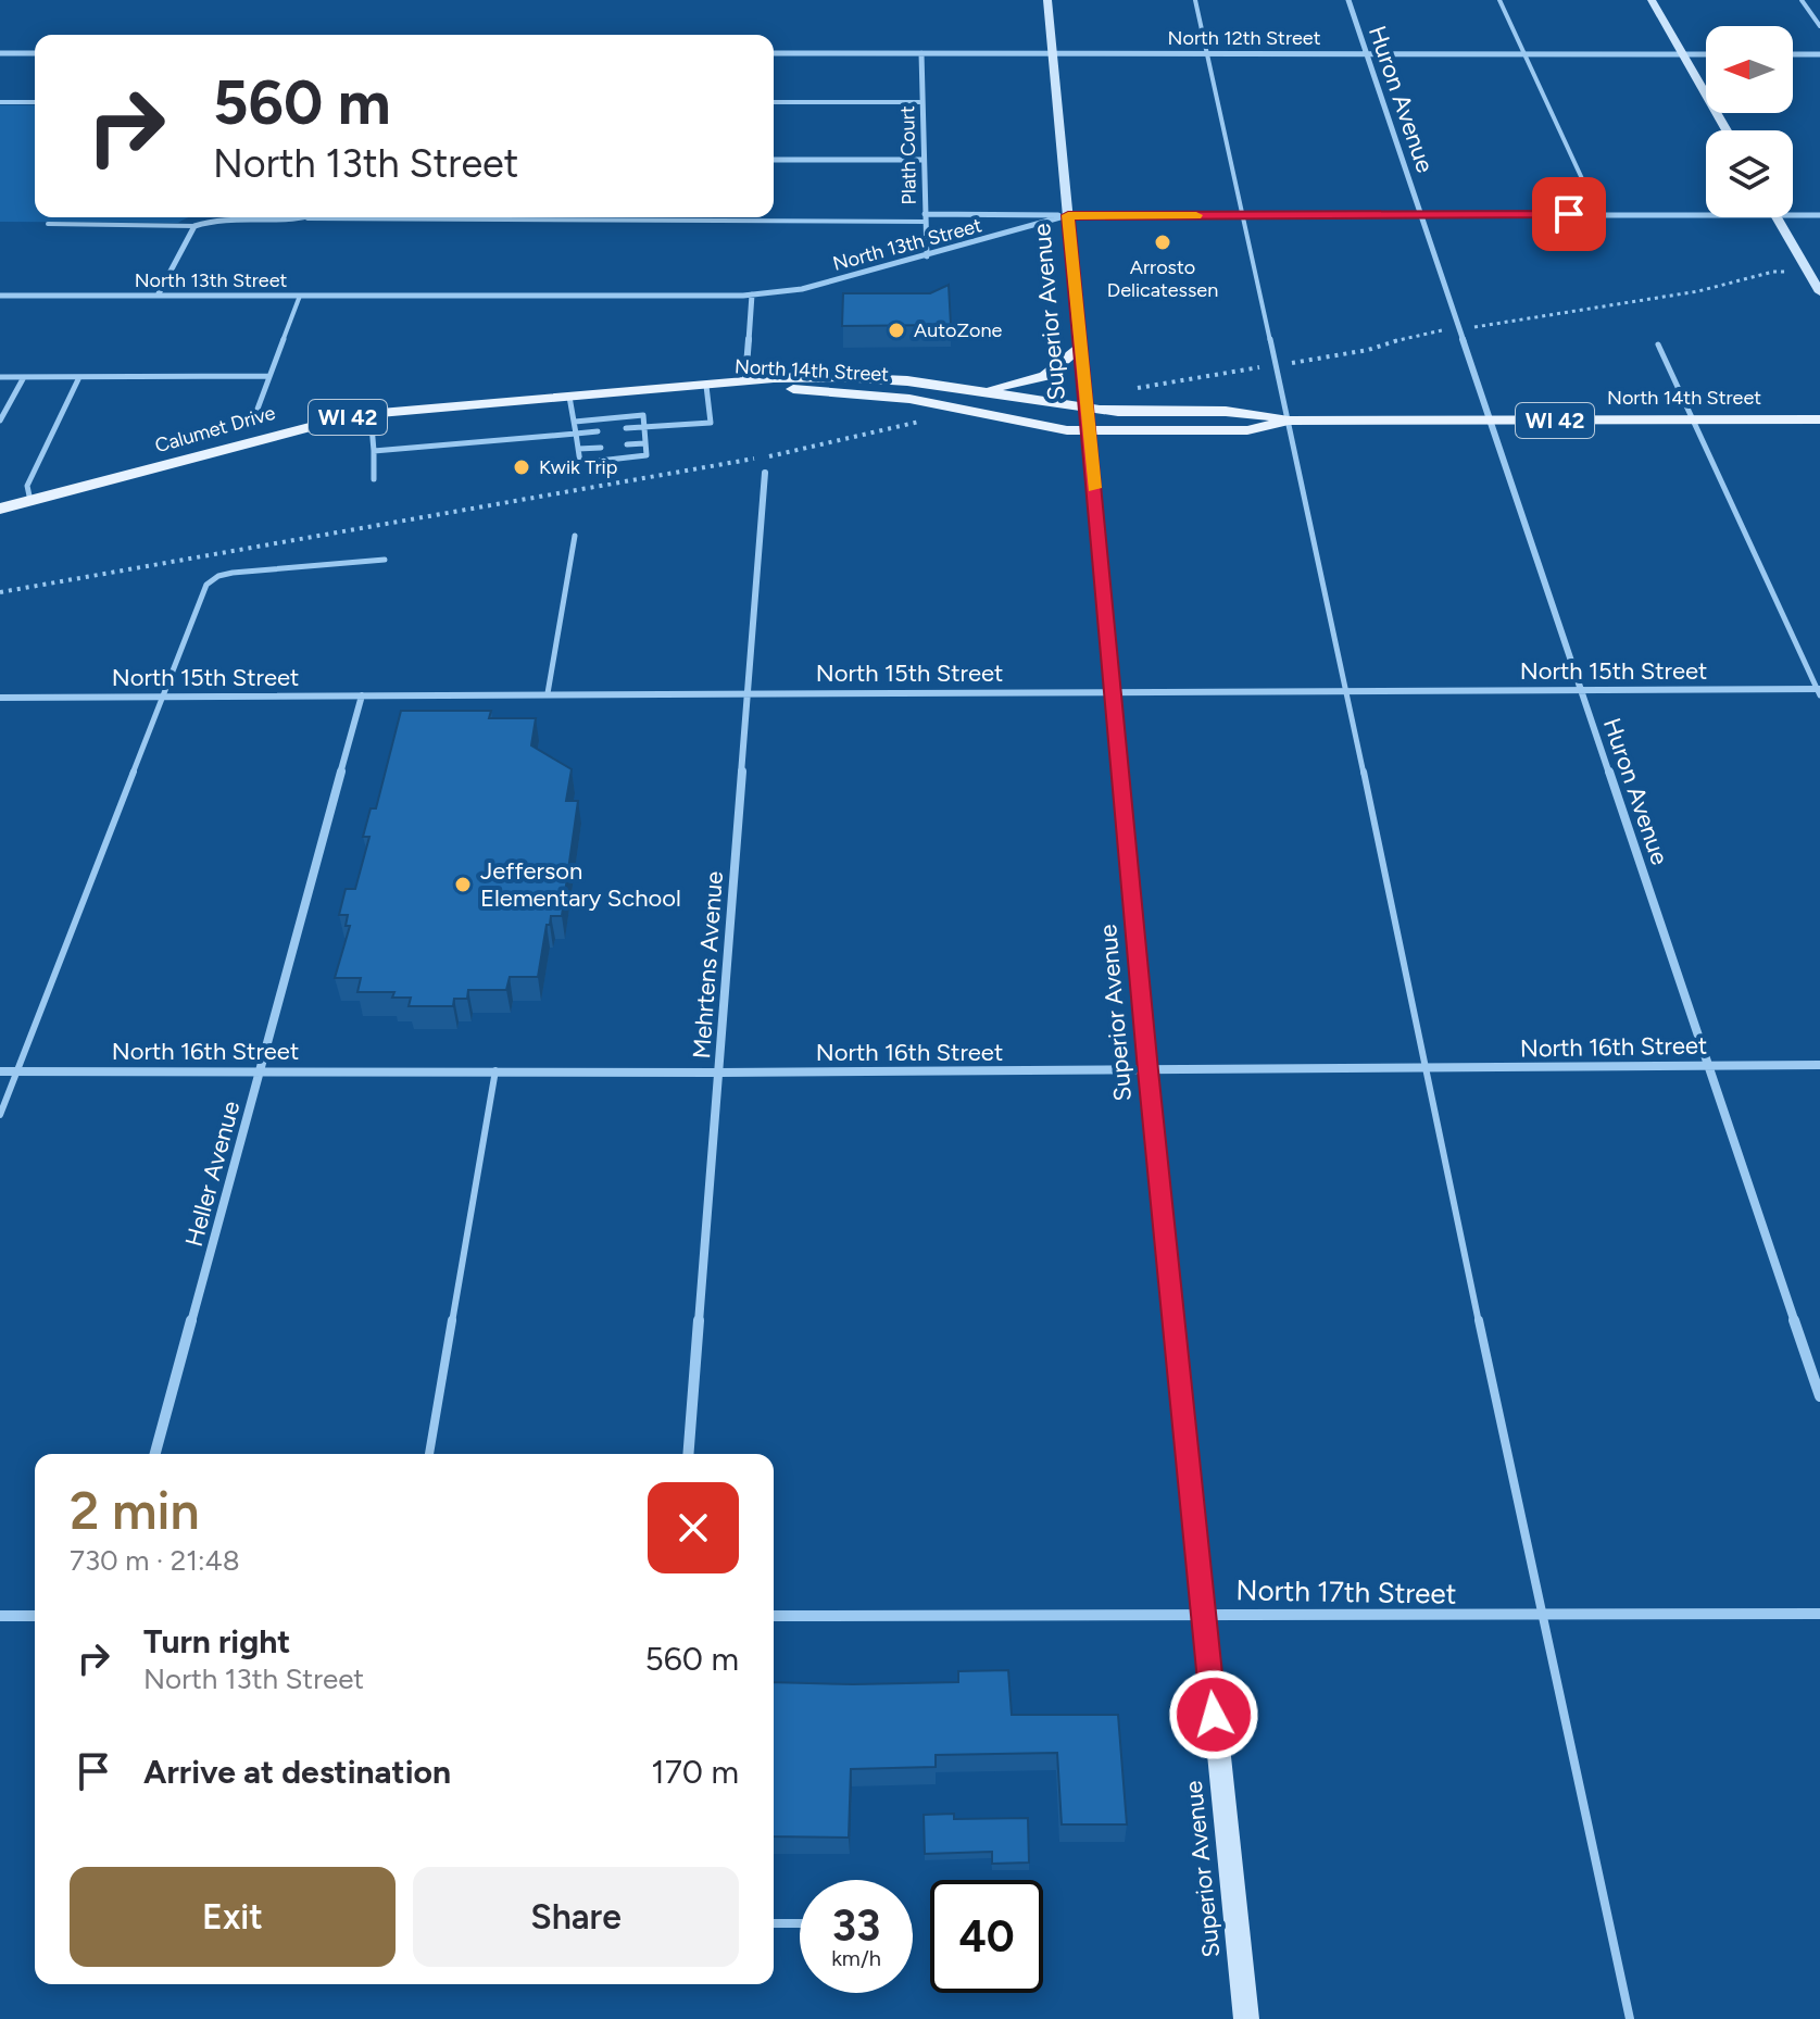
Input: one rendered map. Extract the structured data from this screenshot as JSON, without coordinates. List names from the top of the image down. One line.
{"streets":{"main road":["North 14th Street","WI 42","Calumet Drive"],"street":["North 12th Street","Huron Avenue","Plath Court","North 13th Street","Superior Avenue","North 15th Street","Mehrtens Avenue","North 16th Street","Heller Avenue","North 17th Street"]},"crossings":[["North 12th Street","Huron Avenue"],["North 12th Street","Plath Court"],["North 12th Street","Superior Avenue"],["Huron Avenue","North 13th Street"],["Huron Avenue","North 14th Street"],["Huron Avenue","North 15th Street"],["Huron Avenue","North 16th Street"],["Plath Court","North 13th Street"],["North 13th Street","Superior Avenue"],["Superior Avenue","North 14th Street"],["Superior Avenue","North 15th Street"],["Superior Avenue","North 16th Street"],["Superior Avenue","North 17th Street"],["North 14th Street","Calumet Drive"],["North 15th Street","Mehrtens Avenue"],["North 15th Street","Heller Avenue"],["Mehrtens Avenue","North 16th Street"],["North 16th Street","Heller Avenue"]],"places":["Arrosto Delicatessen","AutoZone","Kwik Trip","Jefferson Elementary School"],"north":"left","page":{"turn":["560 m","North 13th Street"],"heading":["2 min","730 m · 21:48"],"list":[{"name":"Turn right","note":"North 13th Street","value":"560 m"},{"name":"Arrive at destination","value":"170 m"}],"buttons":["Exit","Share"],"speed":"33 km/h","limit":"40"}}
